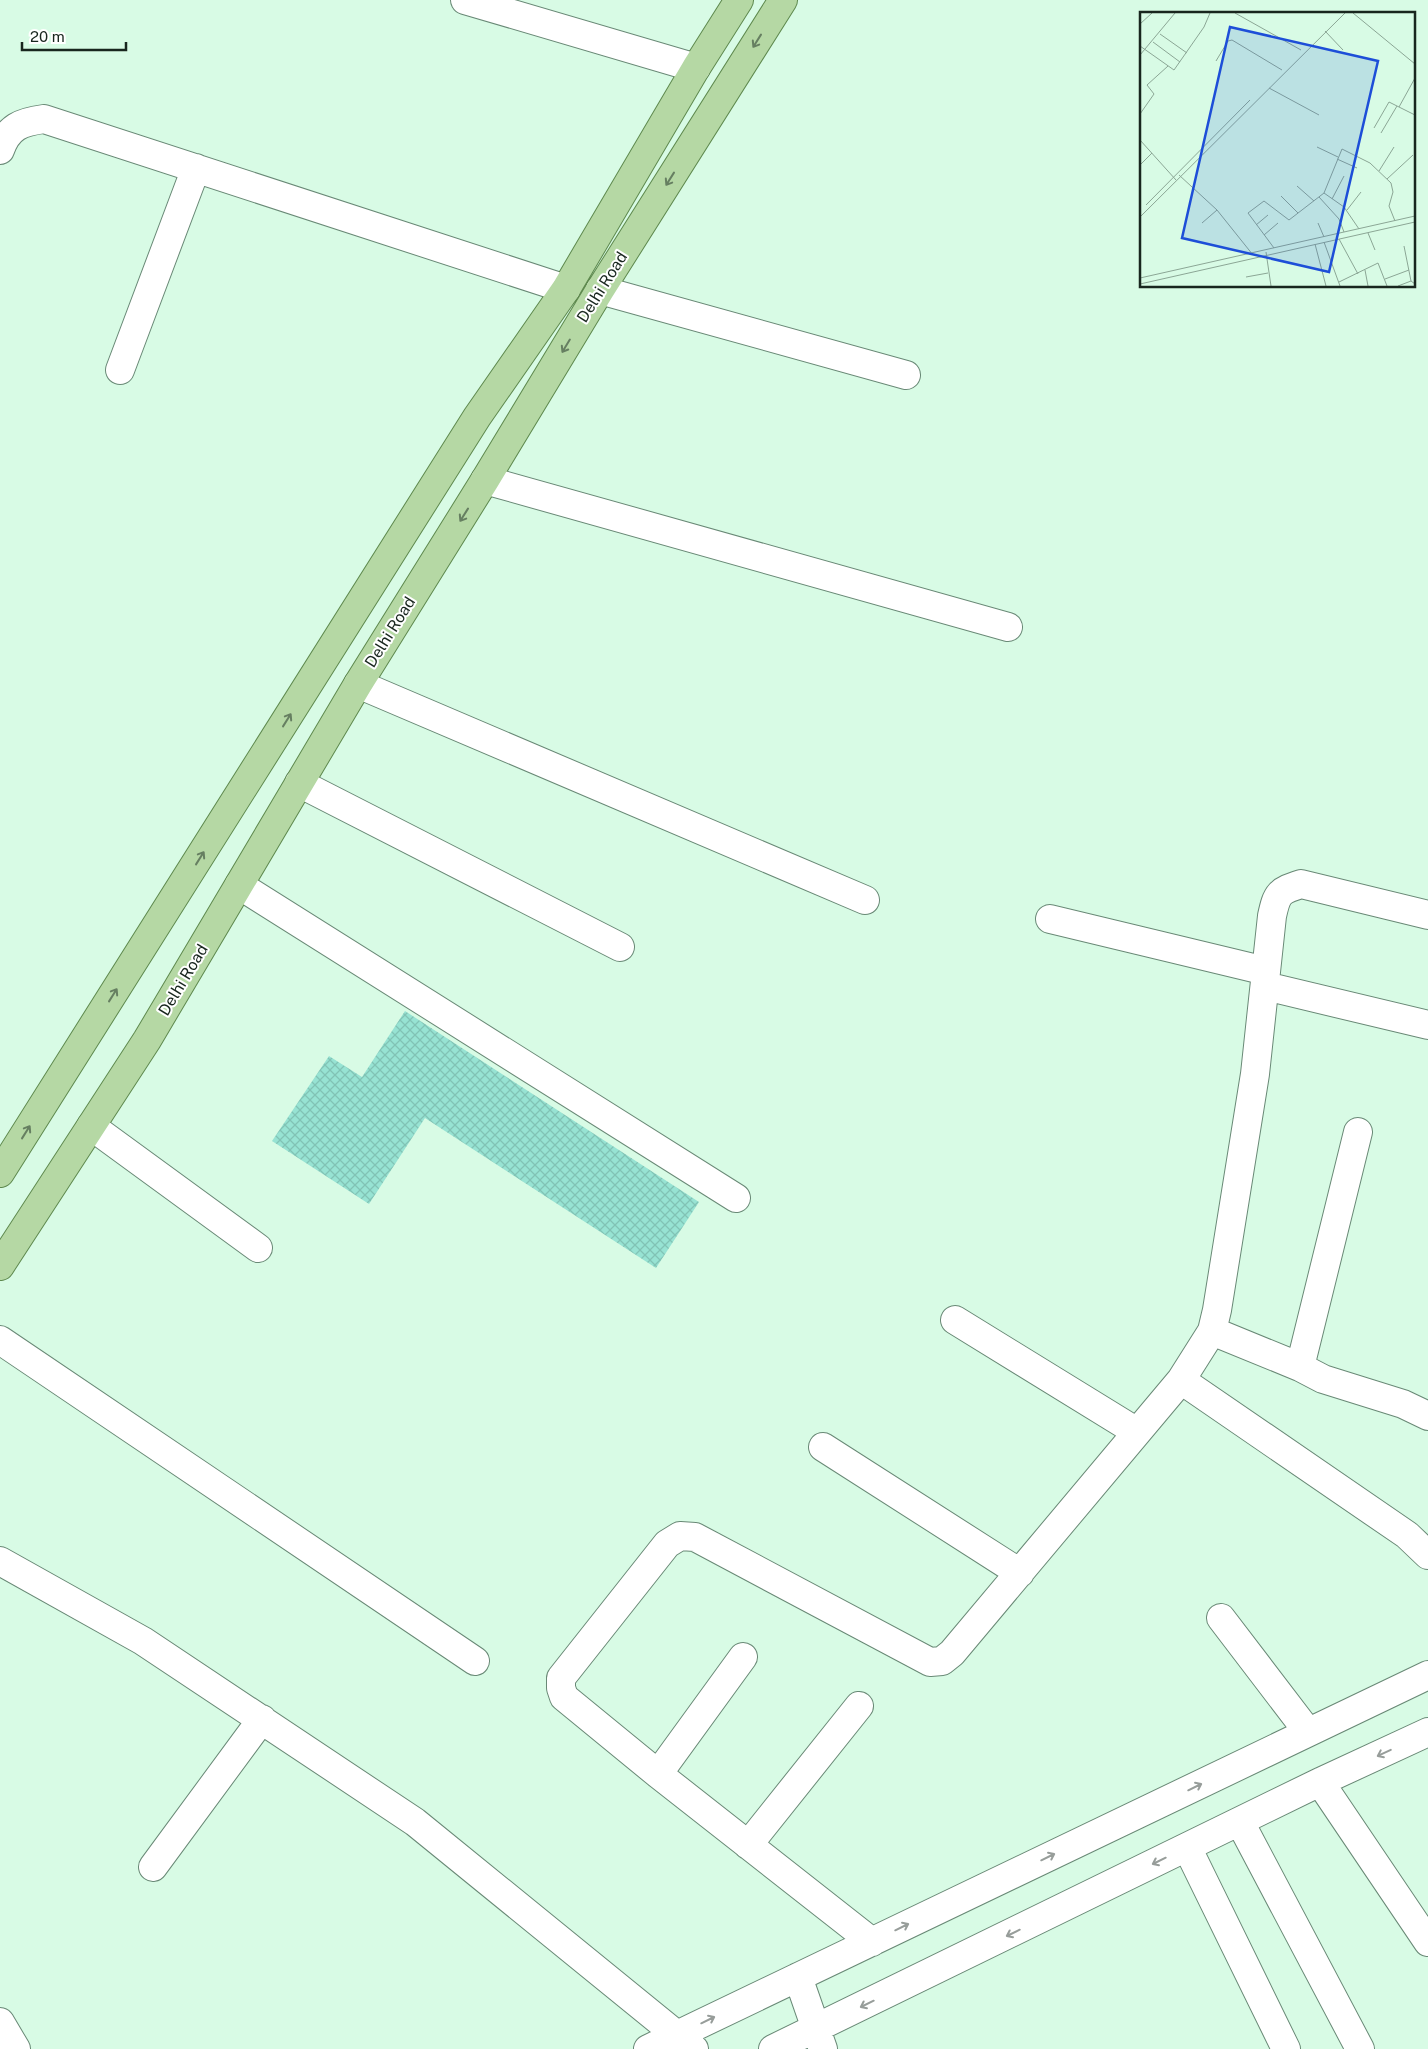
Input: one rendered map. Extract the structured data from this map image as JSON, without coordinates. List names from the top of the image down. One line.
{"streets":{"main road":["Delhi Road"]},"scale_bar":"20 m"}
